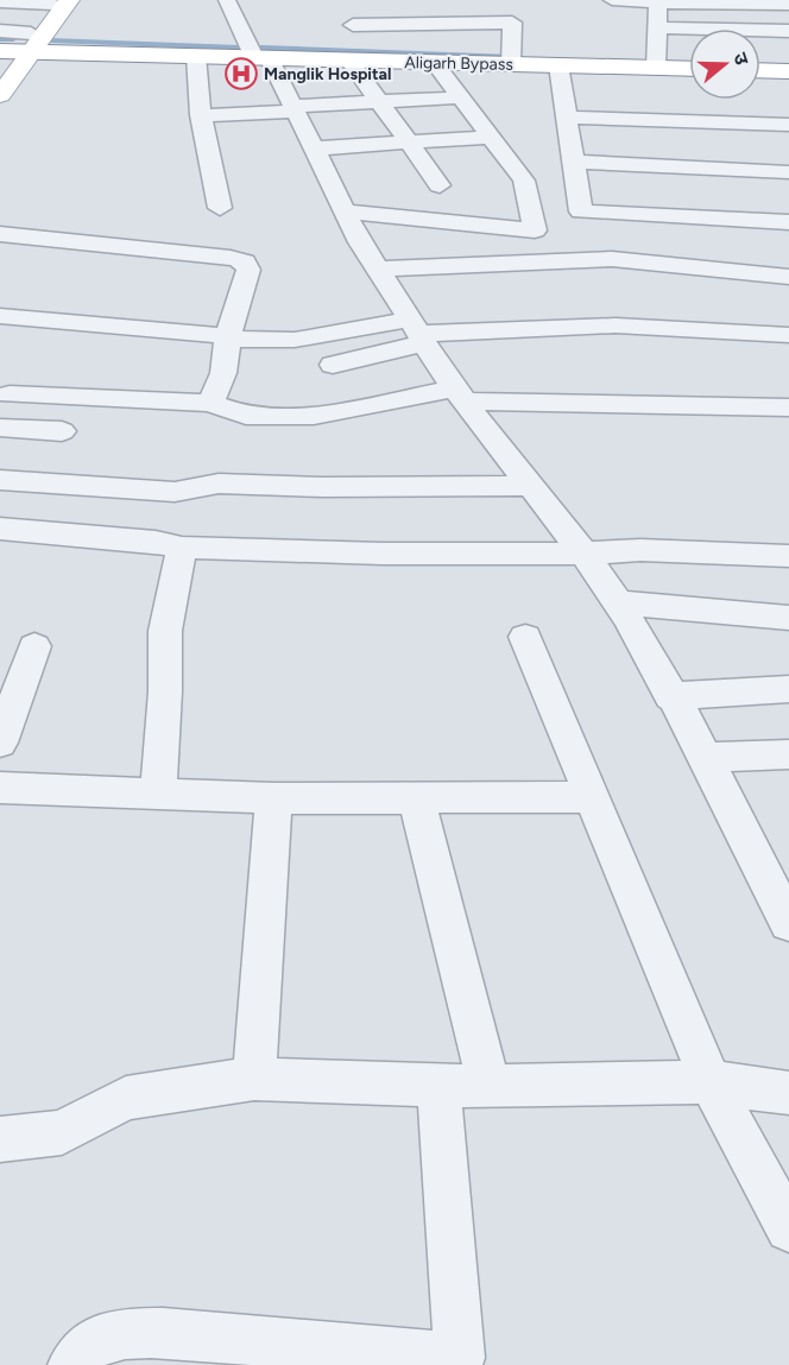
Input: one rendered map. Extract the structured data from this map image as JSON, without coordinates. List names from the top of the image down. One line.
{"streets":{"main road":["Aligarh Bypass"]},"places":{"hospital":["Manglik Hospital"]},"north":"right"}
